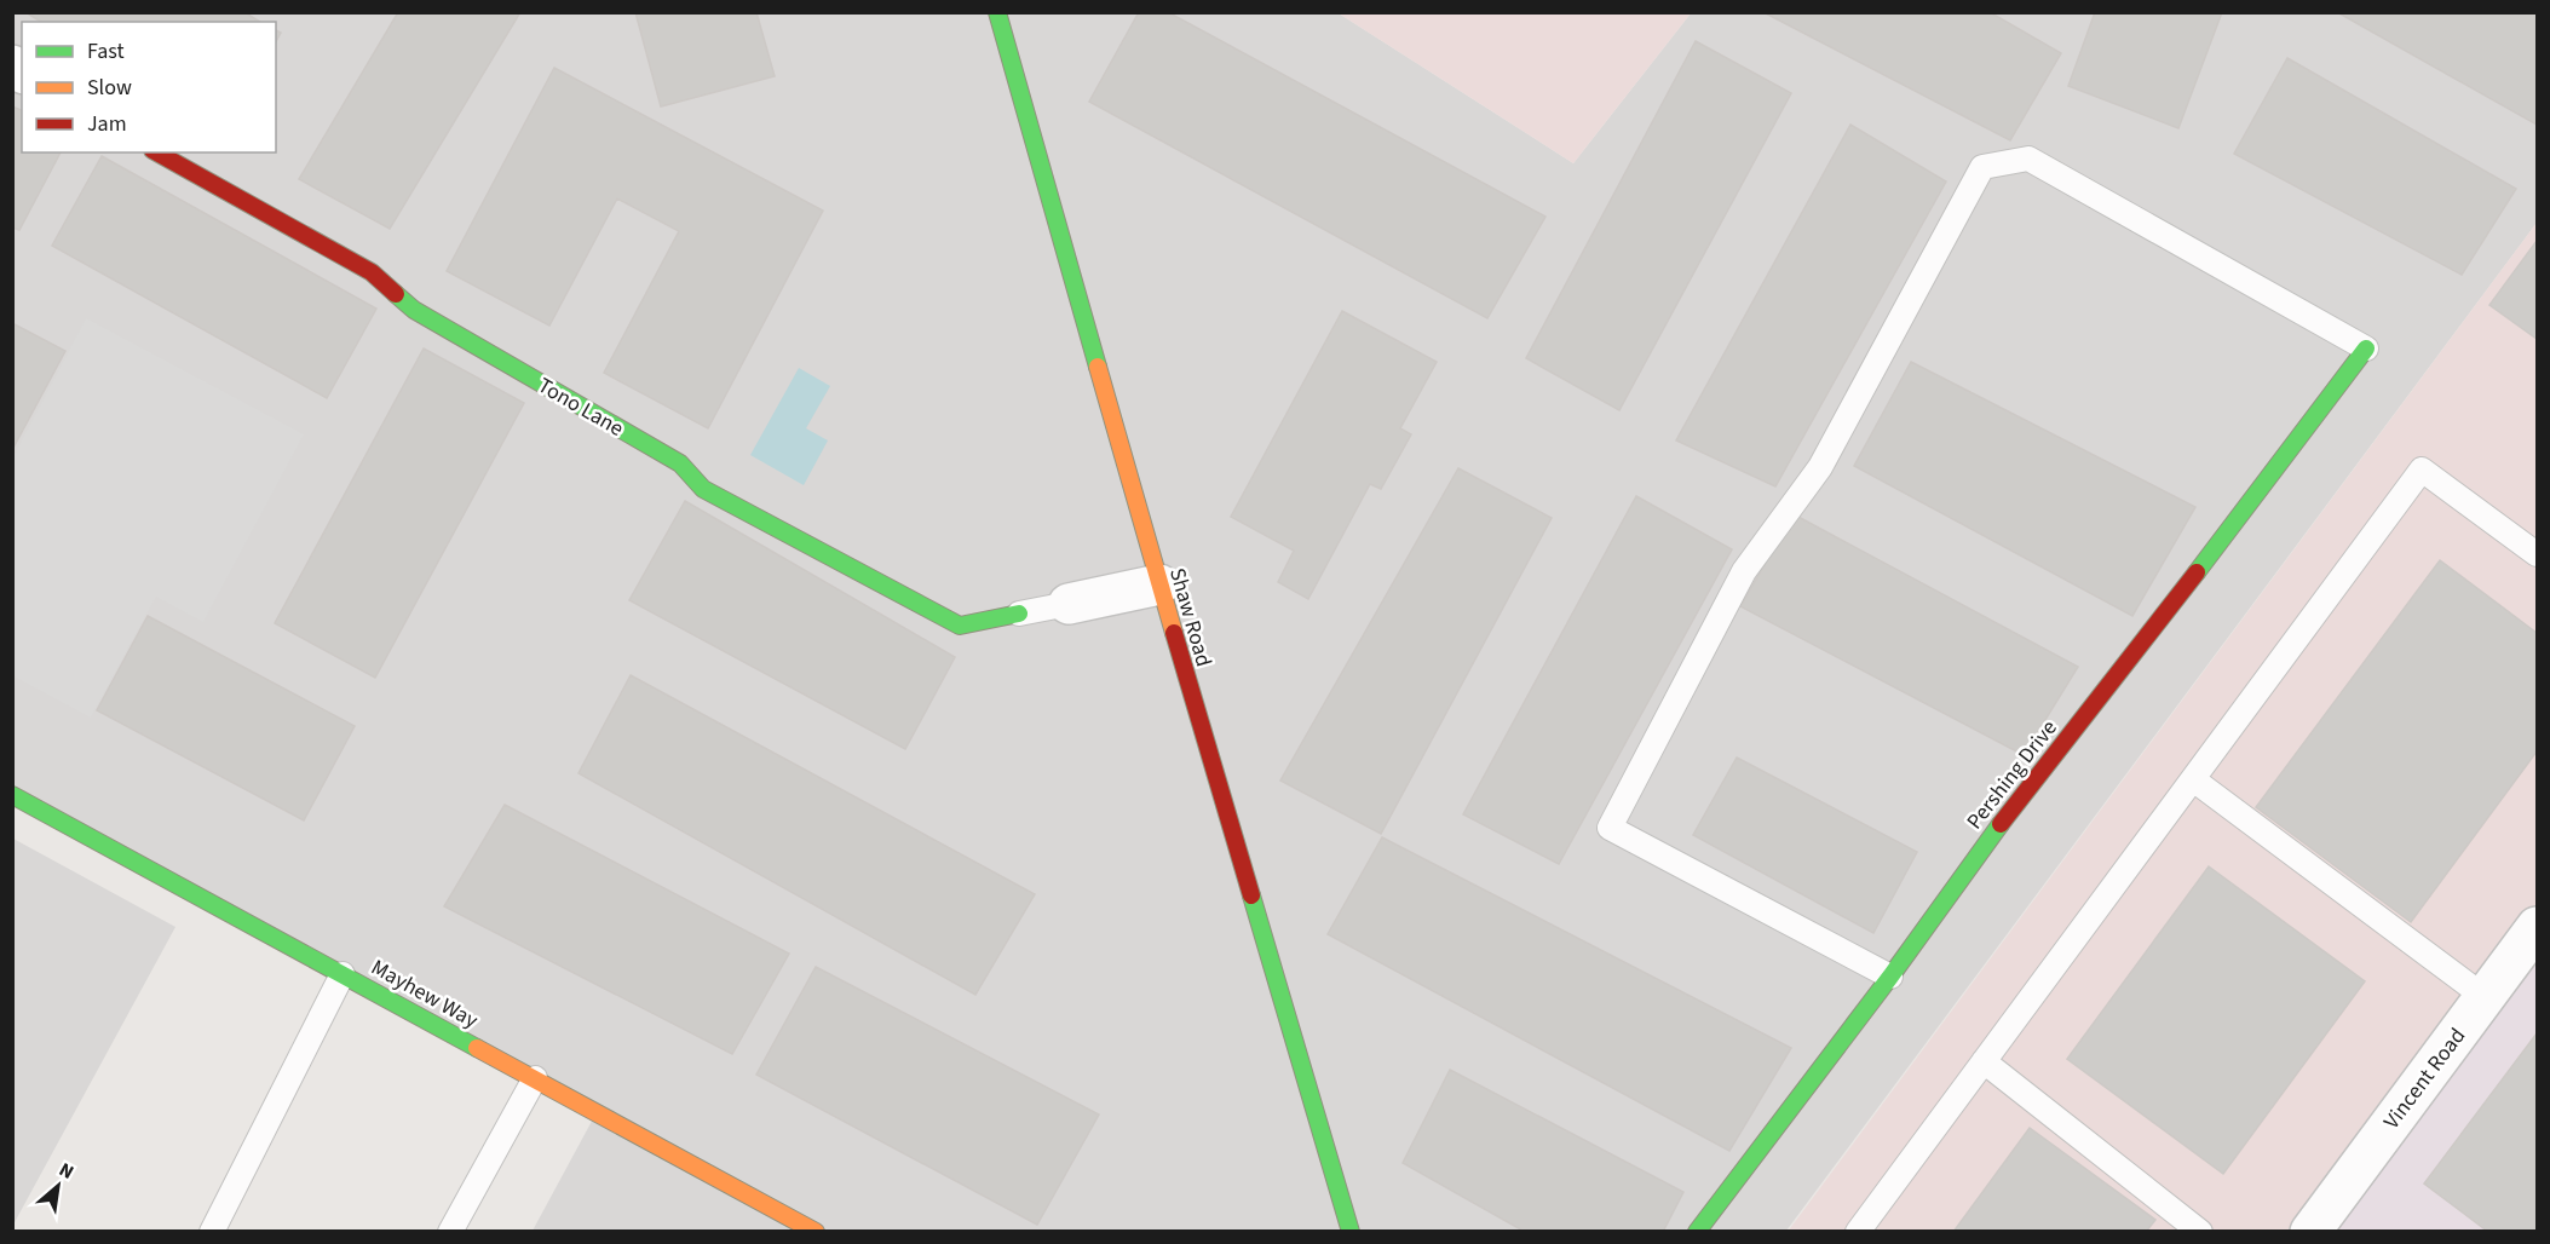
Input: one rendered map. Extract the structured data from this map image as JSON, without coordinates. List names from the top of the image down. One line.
{"streets":{"street":["Tono Lane","Shaw Road","Pershing Drive","Mayhew Way","Vincent Road"]},"legend":["Fast","Slow","Jam"],"north":"top right"}
